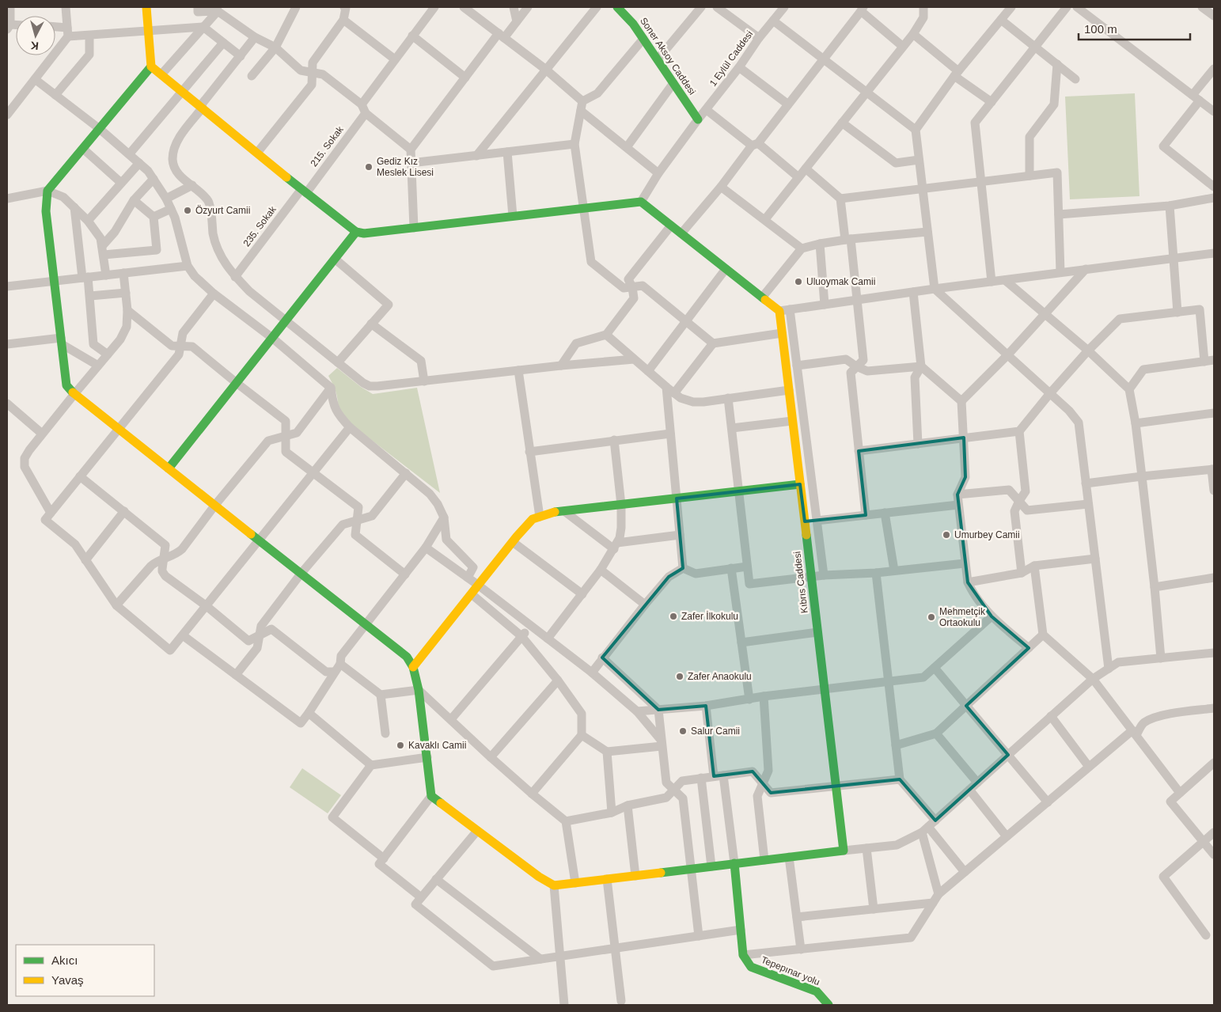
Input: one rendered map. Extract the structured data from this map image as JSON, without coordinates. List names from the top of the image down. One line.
{"streets":{"street":["Soner Aksoy Caddesi","1 Eylül Caddesi","215. Sokak","235. Sokak","Kıbrıs Caddesi","Tepepınar yolu"]},"crossings":[["Soner Aksoy Caddesi","1 Eylül Caddesi"],["215. Sokak","235. Sokak"]],"places":["Gediz Kız Meslek Lisesi","Özyurt Camii","Uluoymak Camii","Umurbey Camii","Zafer İlkokulu","Mehmetçik Ortaokulu","Zafer Anaokulu","Salur Camii","Kavaklı Camii"],"legend":["Akıcı","Yavaş"],"scale_bar":"100 m","north":"bottom"}
